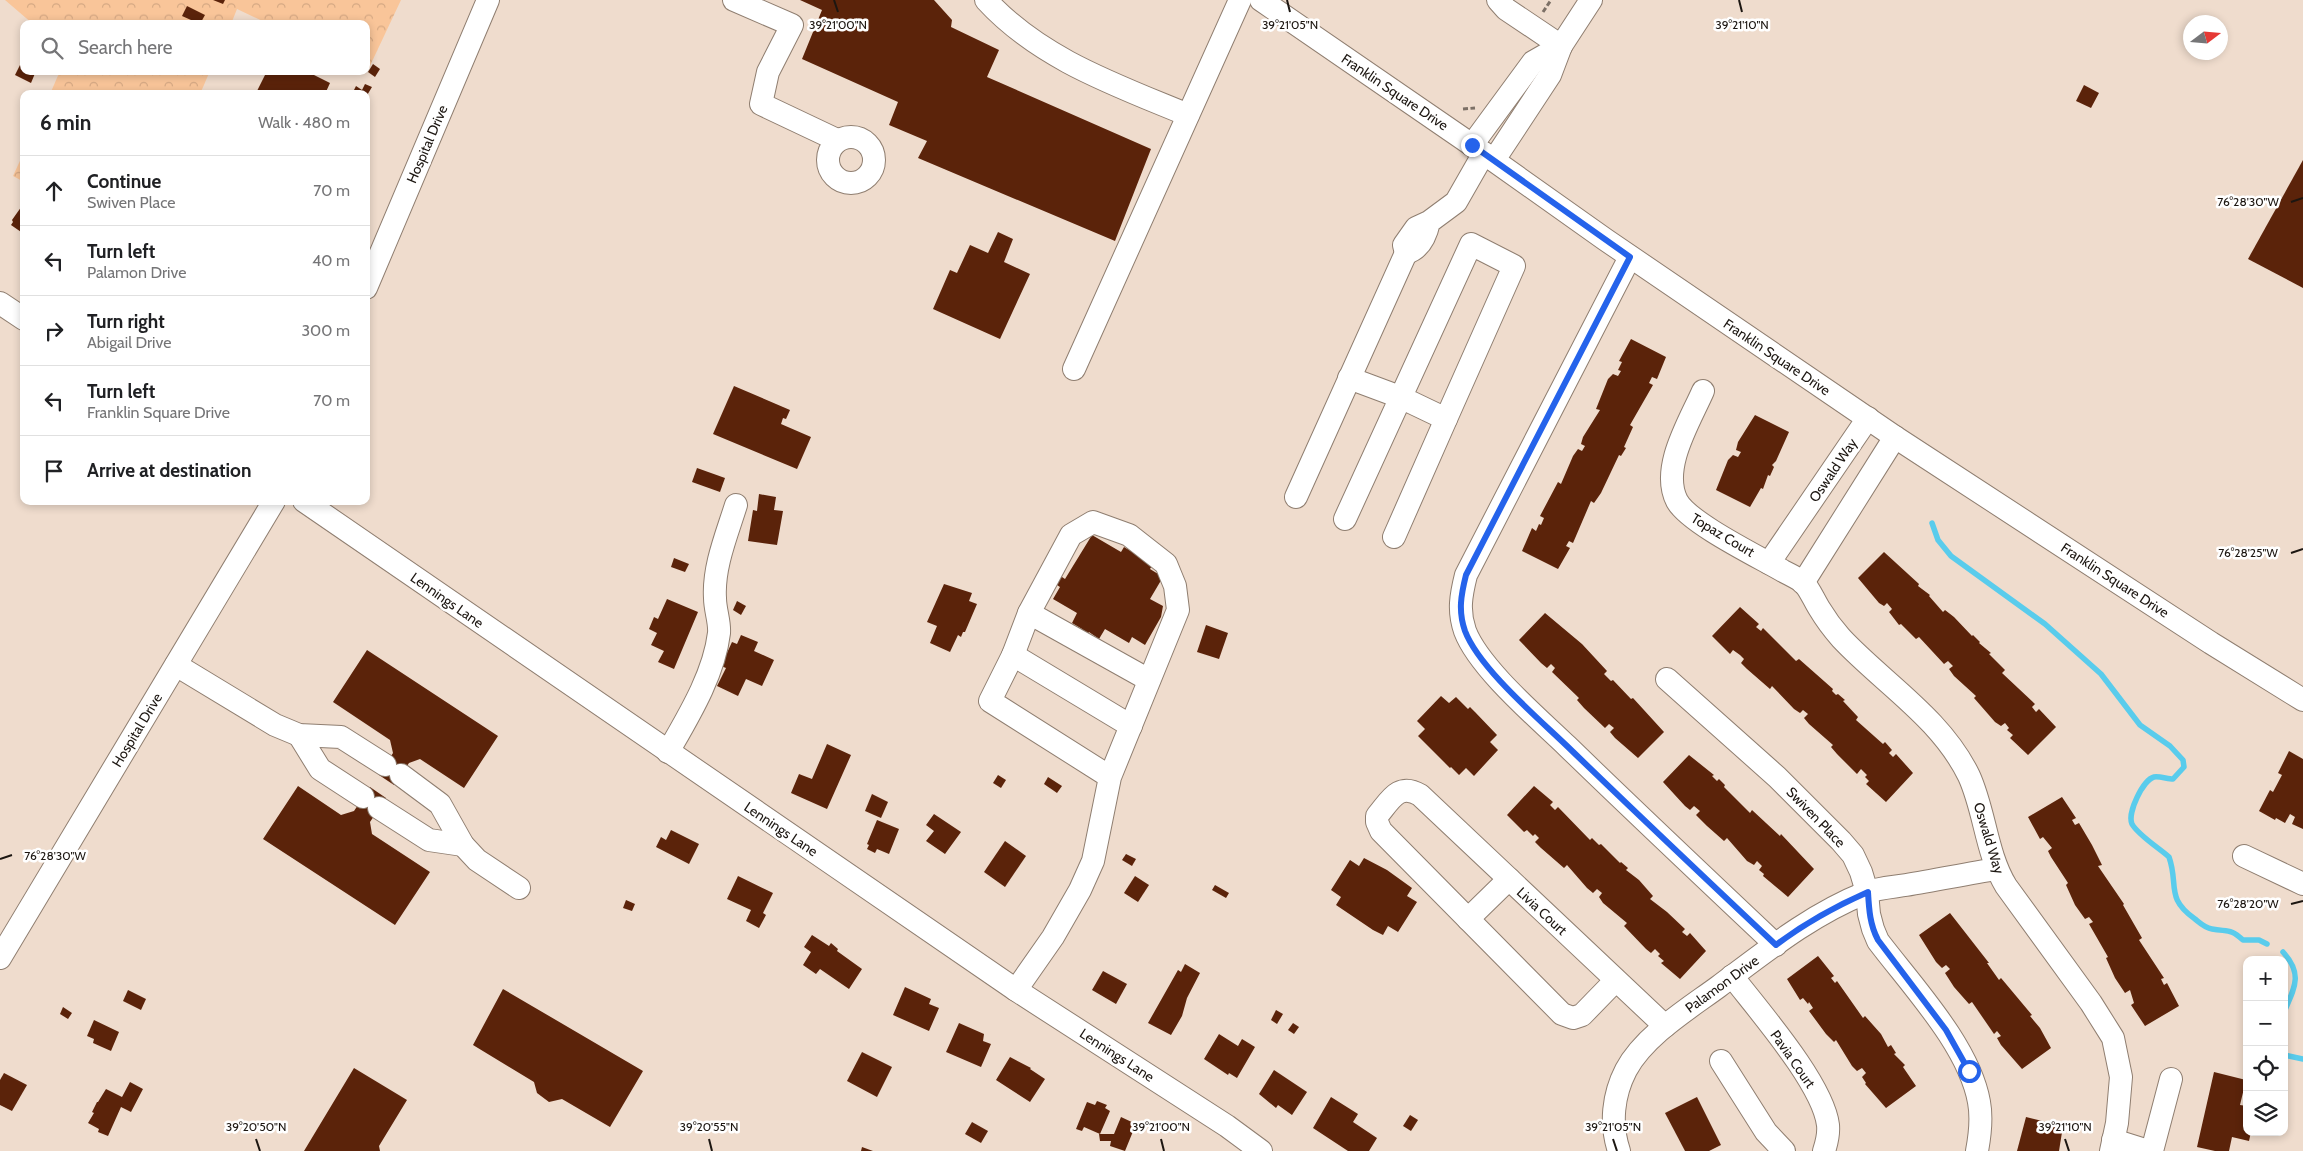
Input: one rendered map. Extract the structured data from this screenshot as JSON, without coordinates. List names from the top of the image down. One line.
{"streets":{"street":["Franklin Square Drive","Hospital Drive","Oswald Way","Topaz Court","Lennings Lane","Swiven Place","Livia Court","Palamon Drive","Pavia Court"]},"crossings":[["Franklin Square Drive","Oswald Way"],["Oswald Way","Topaz Court"],["Oswald Way","Palamon Drive"],["Swiven Place","Palamon Drive"],["Livia Court","Palamon Drive"],["Palamon Drive","Pavia Court"]],"north":"right","page":{"search":"Search here","heading":["6 min","Walk · 480 m"],"list":[["Continue","Swiven Place","70 m"],["Turn left","Palamon Drive","40 m"],["Turn right","Abigail Drive","300 m"],["Turn left","Franklin Square Drive","70 m"],"Arrive at destination"],"map_buttons":["+","−"]},"coordinates":["39°21'00\"N","39°21'05\"N","39°21'10\"N","76°28'30\"W","76°28'25\"W","76°28'20\"W","39°20'50\"N","39°20'55\"N"]}
